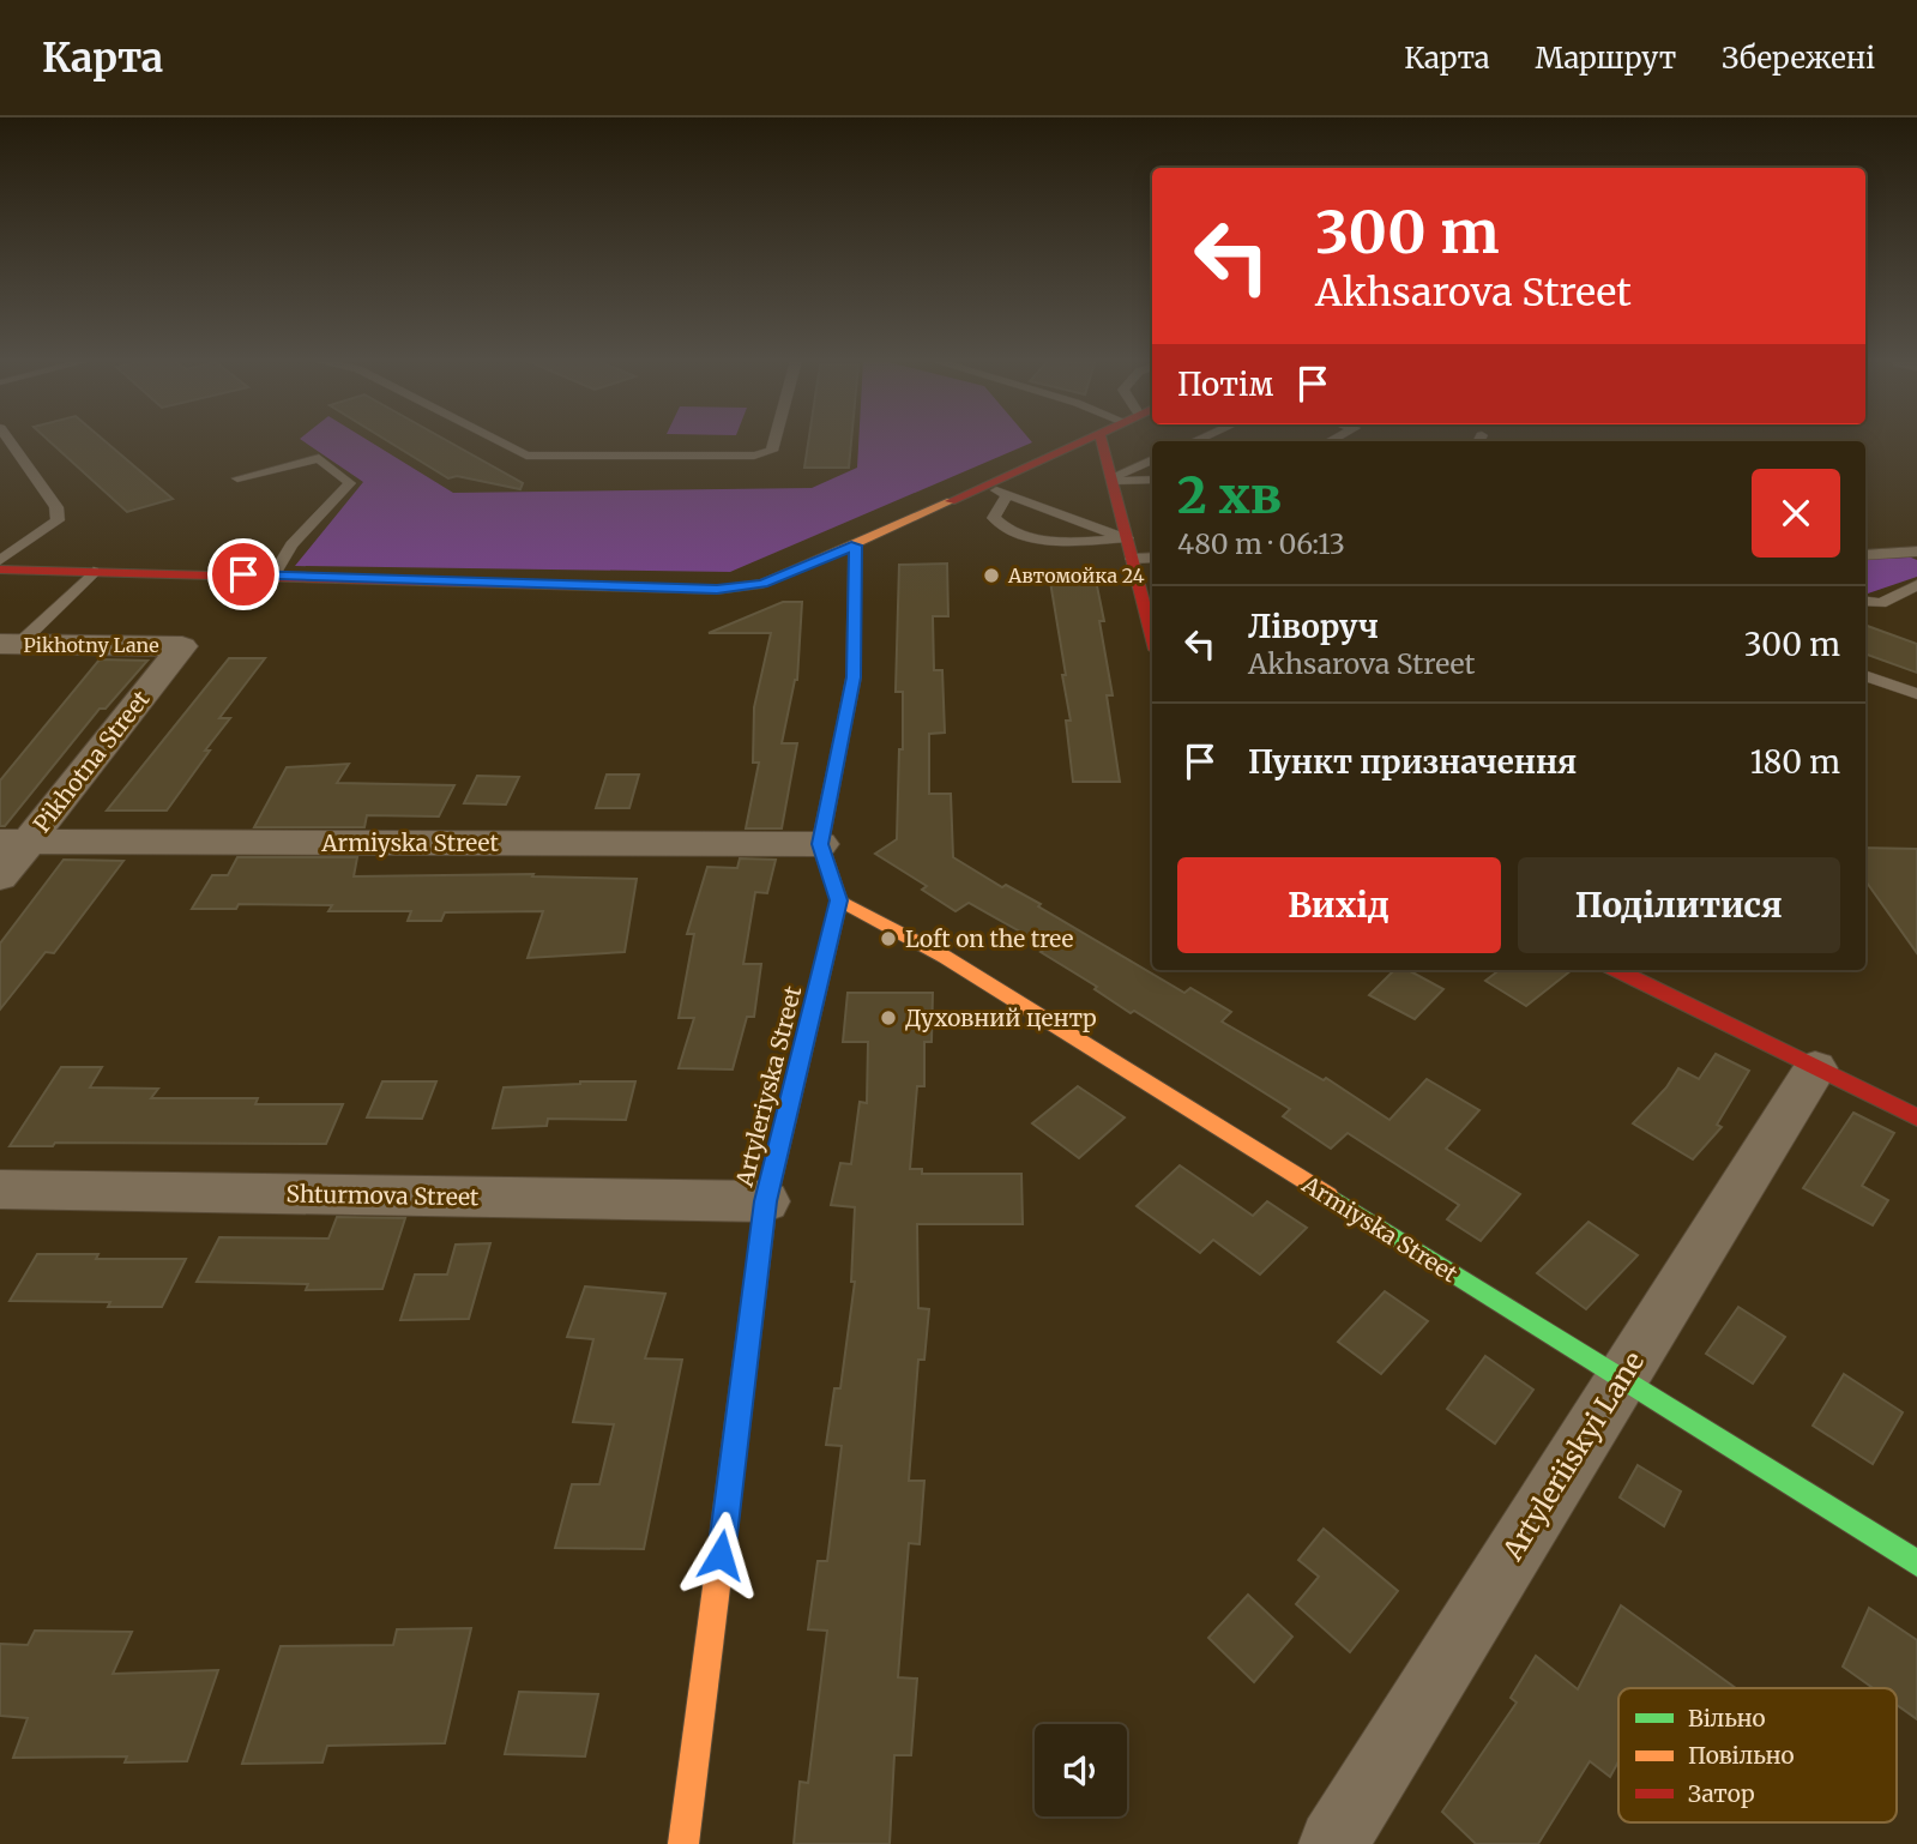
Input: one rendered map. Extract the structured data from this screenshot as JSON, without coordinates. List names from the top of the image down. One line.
{"streets":{"street":["Pikhotny Lane","Pikhotna Street","Armiyska Street","Artyleriyska Street","Shturmova Street","Artyleriiskyi Lane"]},"crossings":[["Pikhotny Lane","Pikhotna Street"],["Pikhotna Street","Armiyska Street"],["Armiyska Street","Artyleriyska Street"],["Armiyska Street","Artyleriiskyi Lane"],["Artyleriyska Street","Shturmova Street"]],"places":["Автомойка 24","Loft on the tree","Духовний центр"],"legend":["Вільно","Повільно","Затор"],"page":{"header":"Карта","nav":["Карта","Маршрут","Збережені"],"turn":["300 m","Akhsarova Street"],"then":"Потім","heading":["2 хв","480 m · 06:13"],"list":[{"name":"Ліворуч","note":"Akhsarova Street","value":"300 m"},{"name":"Пункт призначення","value":"180 m"}],"buttons":["Вихід","Поділитися"]}}
